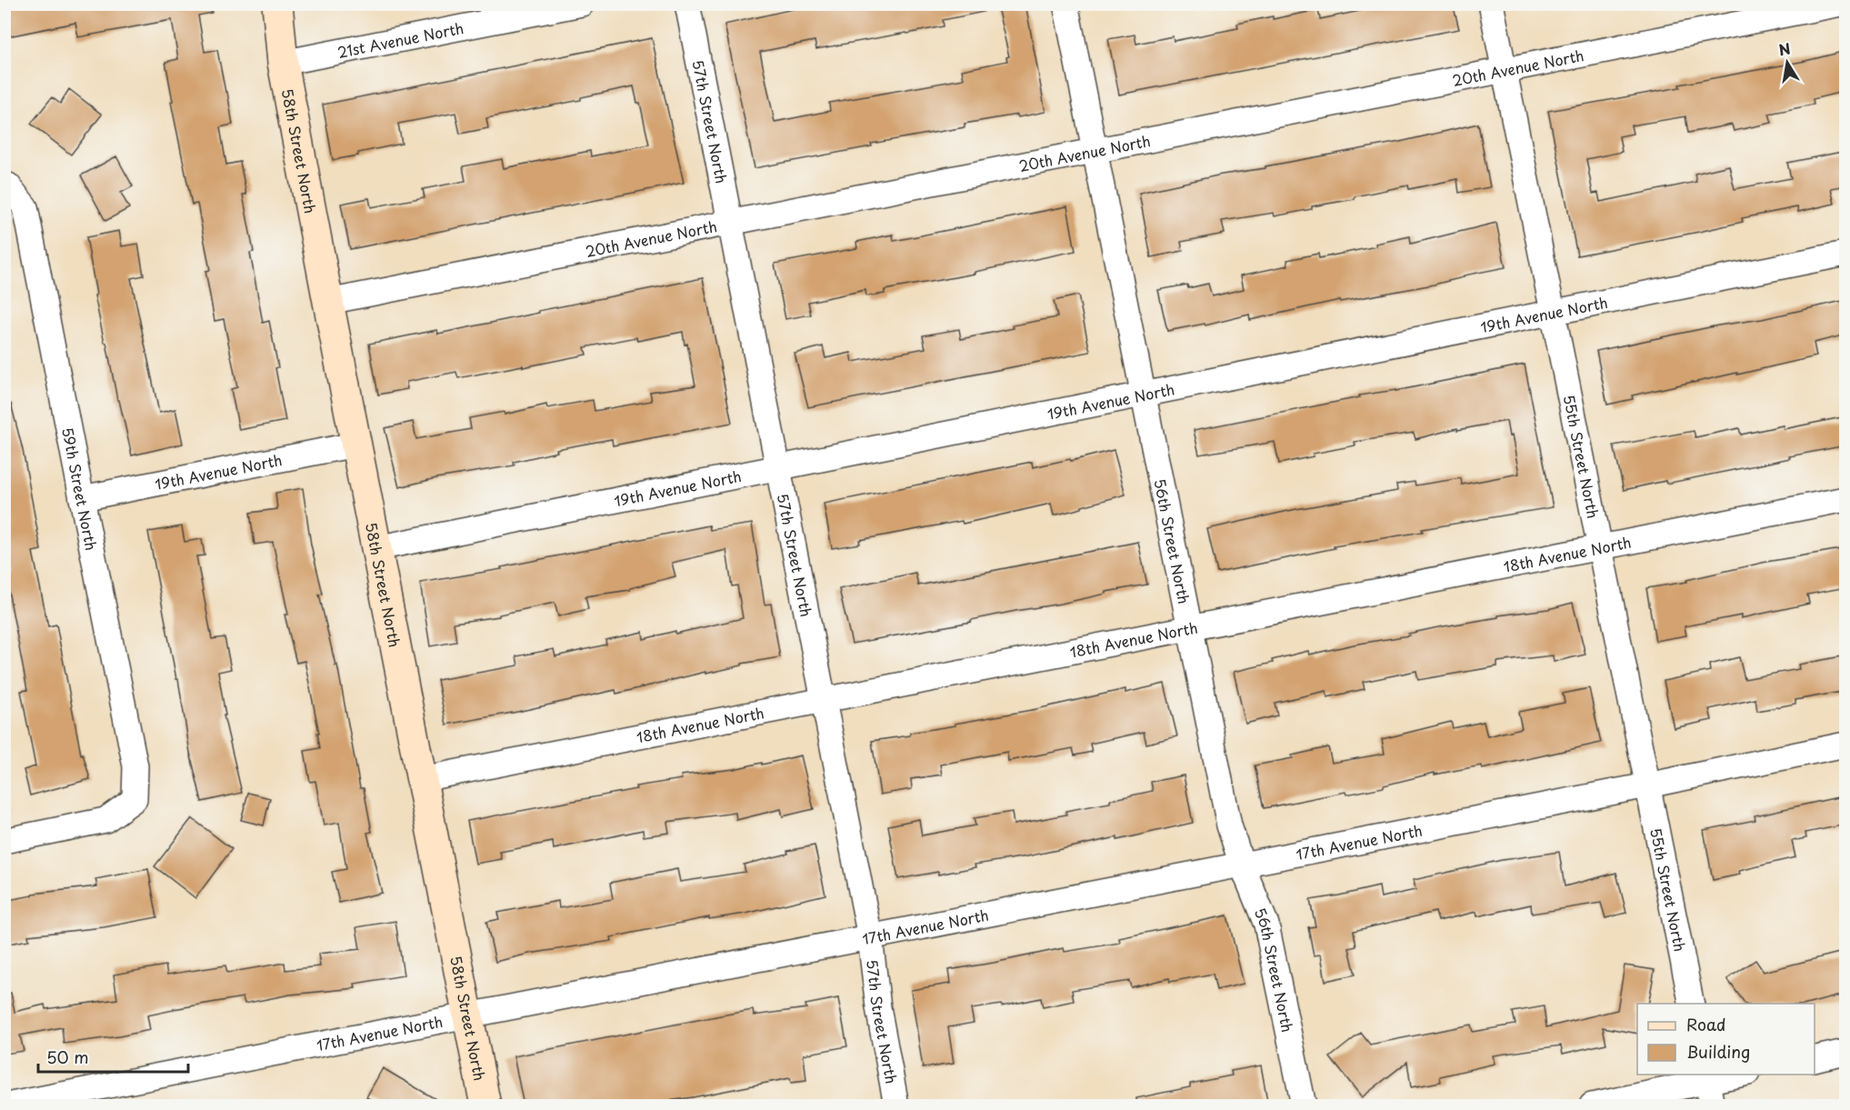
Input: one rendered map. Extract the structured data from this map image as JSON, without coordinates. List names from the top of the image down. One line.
{"streets":{"street":["21st Avenue North","20th Avenue North","57th Street North","58th Street North","19th Avenue North","55th Street North","59th Street North","56th Street North","18th Avenue North","17th Avenue North"]},"crossings":[["21st Avenue North","58th Street North"],["20th Avenue North","57th Street North"],["20th Avenue North","58th Street North"],["20th Avenue North","55th Street North"],["20th Avenue North","56th Street North"],["57th Street North","19th Avenue North"],["57th Street North","18th Avenue North"],["57th Street North","17th Avenue North"],["58th Street North","19th Avenue North"],["58th Street North","18th Avenue North"],["58th Street North","17th Avenue North"],["19th Avenue North","55th Street North"],["19th Avenue North","59th Street North"],["19th Avenue North","56th Street North"],["55th Street North","18th Avenue North"],["55th Street North","17th Avenue North"],["56th Street North","18th Avenue North"],["56th Street North","17th Avenue North"]],"legend":["Road","Building"],"scale_bar":"50 m","north":"top"}
